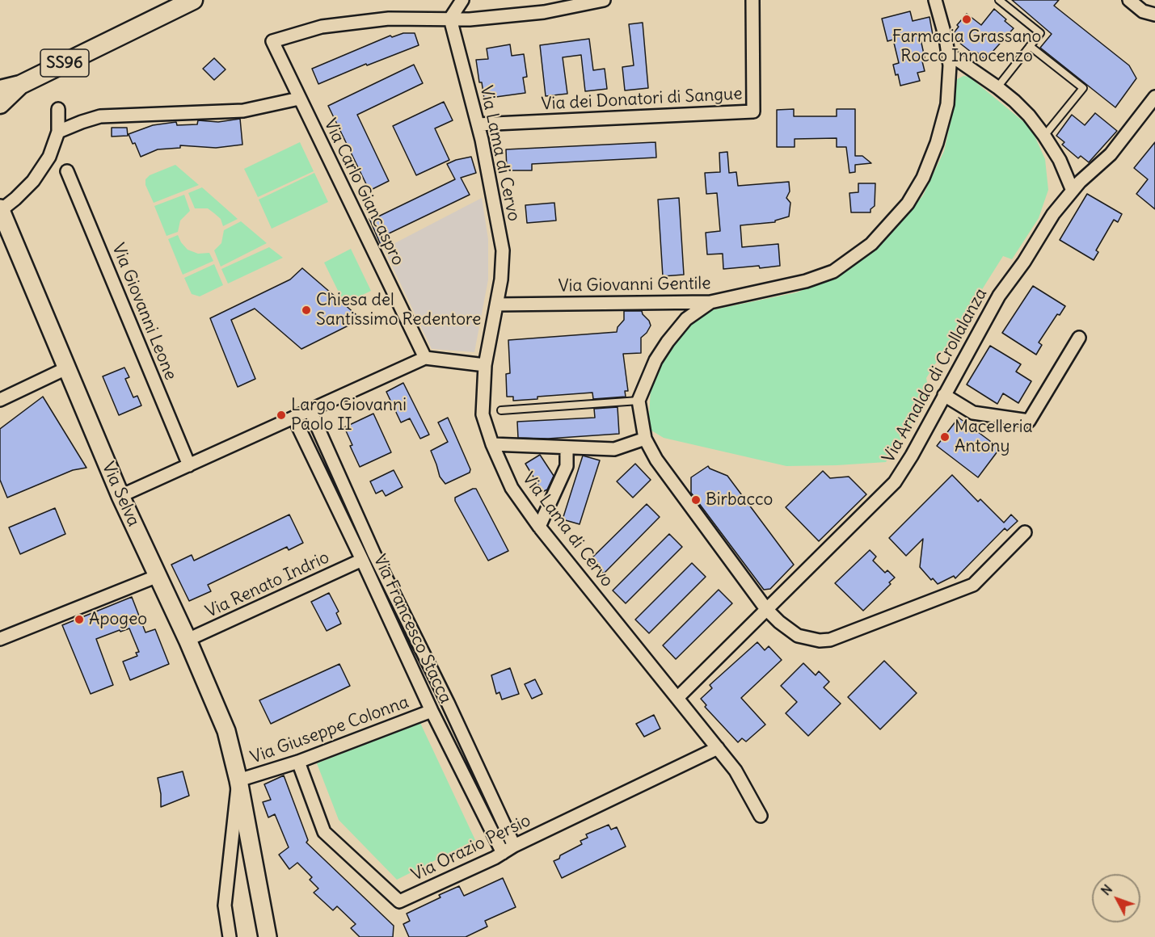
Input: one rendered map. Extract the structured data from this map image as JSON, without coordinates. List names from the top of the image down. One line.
{"streets":{"main road":["SS96"],"street":["Via dei Donatori di Sangue","Via Lama di Cervo","Via Carlo Giancaspro","Via Giovanni Gentile","Via Giovanni Leone","Via Arnaldo di Crollalanza","Via Selva","Via Renato Indrio","Via Francesco Stacca","Via Giuseppe Colonna","Via Orazio Persio"]},"crossings":[["Via dei Donatori di Sangue","Via Lama di Cervo"],["Via Lama di Cervo","Via Carlo Giancaspro"],["Via Lama di Cervo","Via Giovanni Gentile"],["Via Lama di Cervo","Via Arnaldo di Crollalanza"],["Via Lama di Cervo","Via Orazio Persio"],["Via Selva","Via Renato Indrio"],["Via Selva","Via Giuseppe Colonna"],["Via Renato Indrio","Via Francesco Stacca"],["Via Francesco Stacca","Via Giuseppe Colonna"],["Via Francesco Stacca","Via Orazio Persio"],["Via Giuseppe Colonna","Via Orazio Persio"]],"places":["Farmacia Grassano Rocco Innocenzo","Chiesa del Santissimo Redentore","Largo Giovanni Paolo II","Macelleria Antony","Birbacco","Apogeo"],"north":"top left"}
